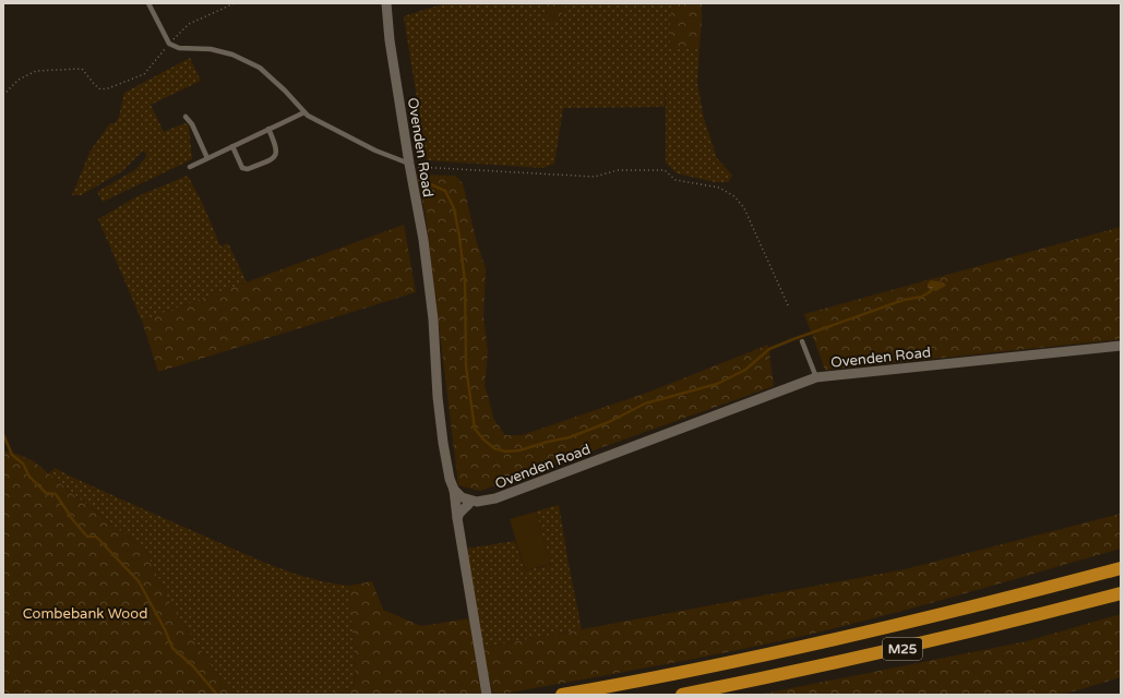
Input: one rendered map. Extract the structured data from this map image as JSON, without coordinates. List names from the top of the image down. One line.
{"streets":{"highway":["M25"],"street":["Ovenden Road"]},"parks":["Combebank Wood"]}
